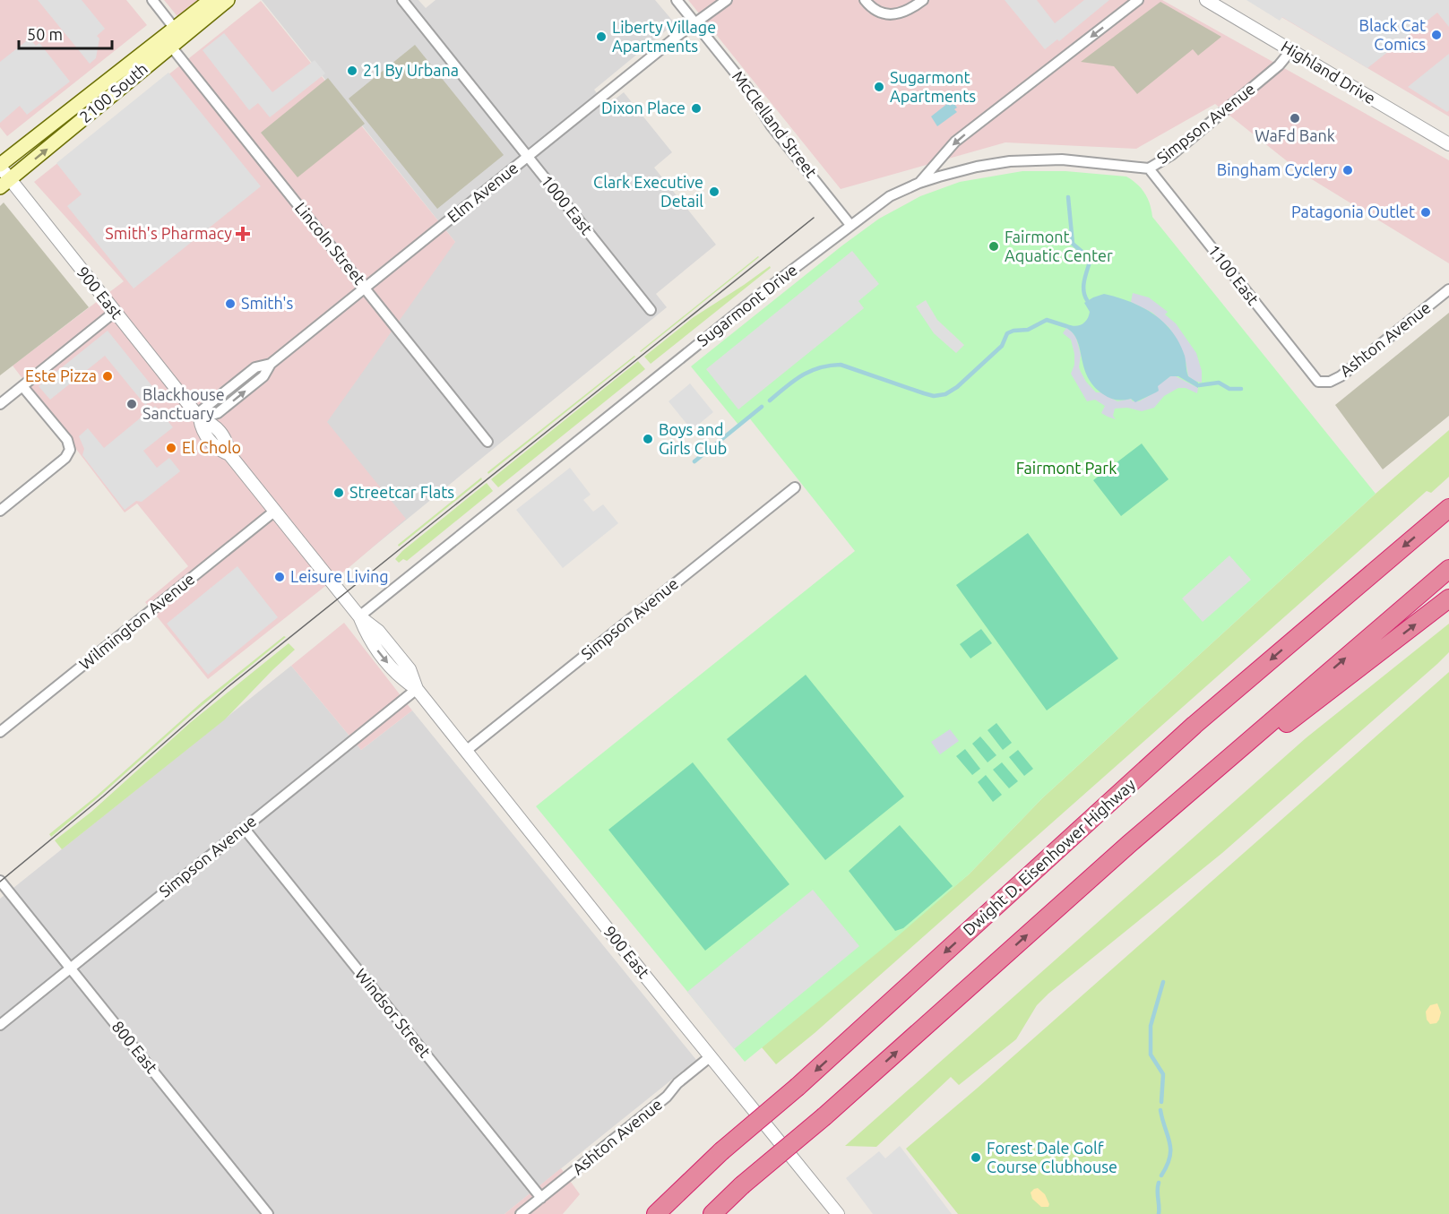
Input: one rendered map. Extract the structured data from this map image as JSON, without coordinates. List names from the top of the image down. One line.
{"streets":{"highway":["Dwight D. Eisenhower Highway"],"main road":["2100 South"],"street":["Highland Drive","Simpson Avenue","McClelland Street","Elm Avenue","1000 East","Lincoln Street","1100 East","900 East","Sugarmont Drive","Ashton Avenue","Wilmington Avenue","Windsor Street","800 East"]},"crossings":[["Highland Drive","Simpson Avenue"],["2100 South","Lincoln Street"],["2100 South","900 East"],["Simpson Avenue","1100 East"],["Simpson Avenue","900 East"],["Simpson Avenue","Sugarmont Drive"],["Simpson Avenue","Windsor Street"],["Simpson Avenue","800 East"],["McClelland Street","Elm Avenue"],["McClelland Street","Sugarmont Drive"],["Elm Avenue","1000 East"],["Elm Avenue","Lincoln Street"],["Elm Avenue","900 East"],["1100 East","Ashton Avenue"],["900 East","Sugarmont Drive"],["900 East","Ashton Avenue"],["900 East","Wilmington Avenue"],["Ashton Avenue","Windsor Street"]],"parks":["Fairmont Park"],"places":{"other":["Black Cat Comics","Liberty Village Apartments","21 By Urbana","Sugarmont Apartments","Dixon Place","WaFd Bank","Bingham Cyclery","Clark Executive Detail","Patagonia Outlet","Fairmont Aquatic Center","Smith's","Este Pizza","Blackhouse Sanctuary","Boys and Girls Club","El Cholo","Streetcar Flats","Leisure Living","Forest Dale Golf Course Clubhouse"],"health":["Smith's Pharmacy"]},"scale_bar":"50 m"}
